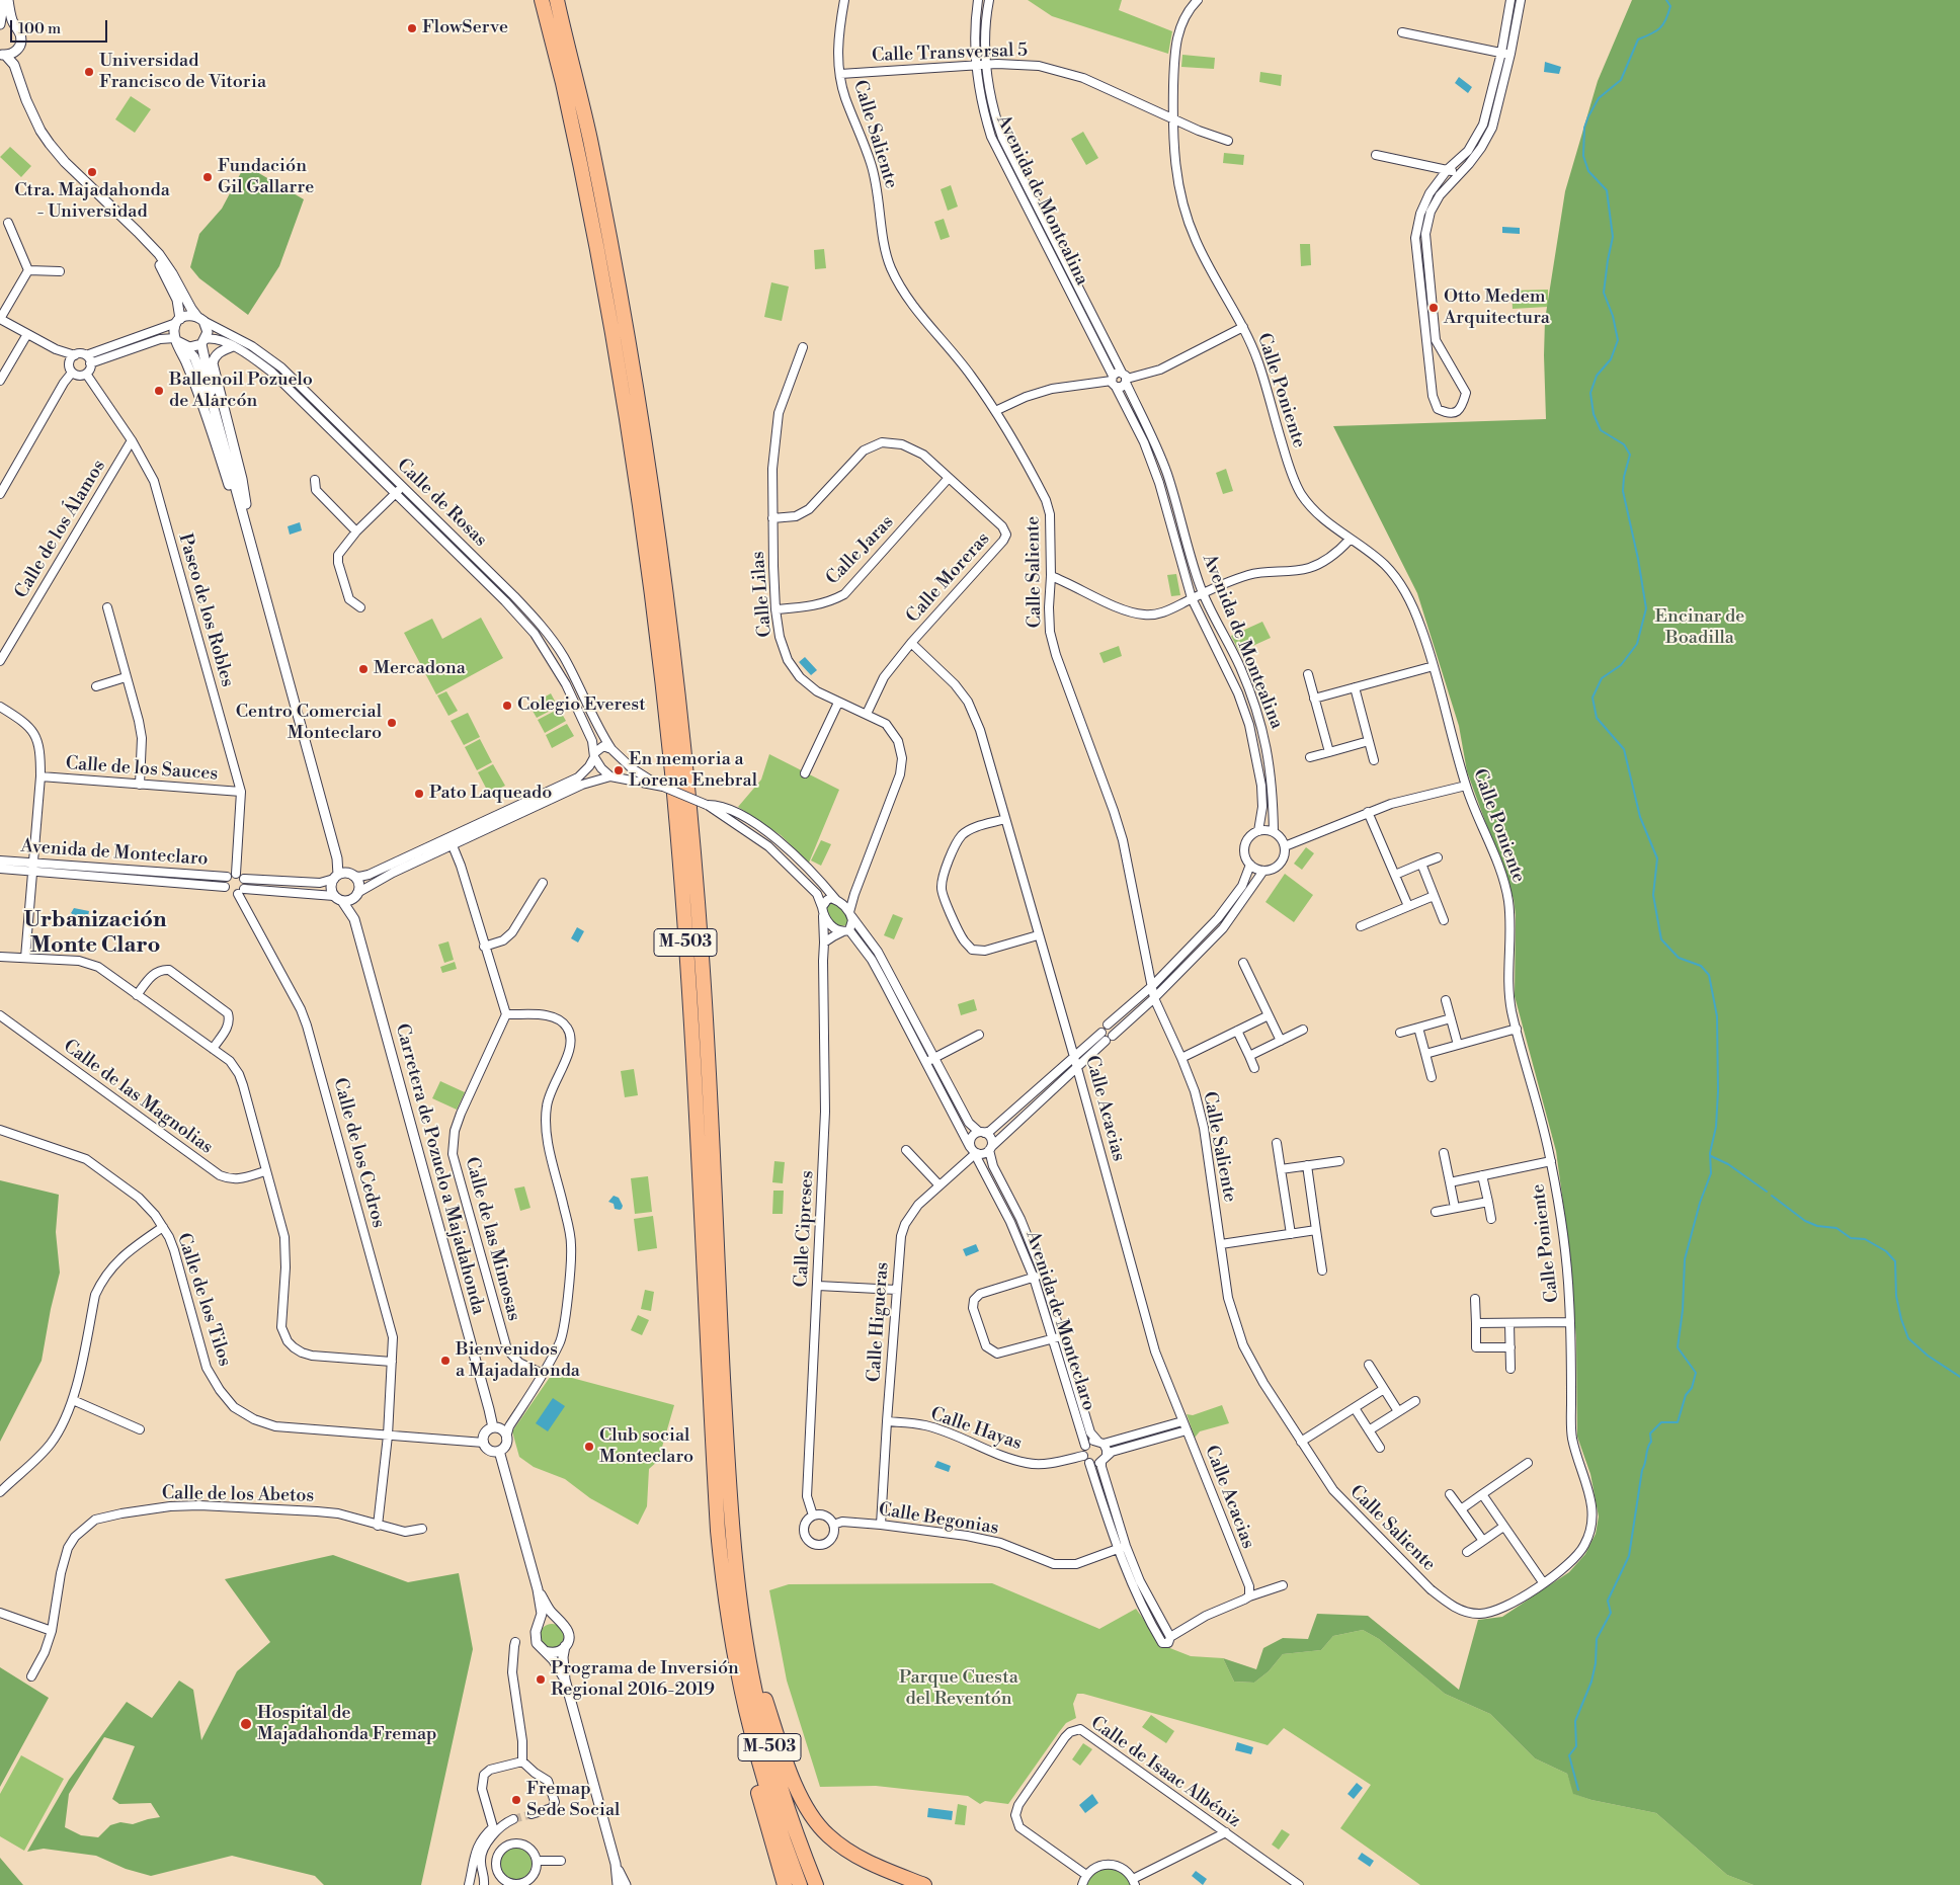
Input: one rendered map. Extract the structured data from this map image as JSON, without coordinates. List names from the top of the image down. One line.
{"streets":{"highway":["M-503"],"street":["Calle Transversal 5","Calle Saliente","Avenida de Montealina","Calle Poniente","Calle de Rosas","Calle de los Álamos","Calle Jaras","Calle Moreras","Calle Lilas","Paseo de los Robles","Calle de los Sauces","Avenida de Monteclaro","Calle de las Magnolias","Calle Acacias","Calle de los Cedros","Carretera de Pozuelo a Majadahonda","Calle Cipreses","Calle de las Mimosas","Calle de los Tilos","Calle Higueras","Calle Hayas","Calle de los Abetos","Calle Begonias","Calle de Isaac Albéniz"]},"crossings":[["Calle Transversal 5","Calle Saliente"],["Calle Transversal 5","Avenida de Montealina"],["Calle Transversal 5","Calle Poniente"],["Calle Saliente","Calle Poniente"],["Calle de los Álamos","Paseo de los Robles"],["Calle Jaras","Calle Moreras"],["Calle Jaras","Calle Lilas"],["Calle Moreras","Calle Lilas"],["Calle Moreras","Calle Acacias"],["Calle Lilas","Avenida de Monteclaro"],["Calle Lilas","Calle Cipreses"],["Paseo de los Robles","Calle de los Sauces"],["Paseo de los Robles","Avenida de Monteclaro"],["Paseo de los Robles","Calle de los Cedros"],["Avenida de Monteclaro","Calle de los Cedros"],["Avenida de Monteclaro","Calle Cipreses"],["Avenida de Monteclaro","Calle Higueras"],["Avenida de Monteclaro","Calle Hayas"],["Calle de los Cedros","Calle de los Tilos"],["Calle Cipreses","Calle Begonias"],["Calle Higueras","Calle Hayas"],["Calle Higueras","Calle Begonias"]],"districts":["Urbanización Monte Claro"],"parks":["Encinar de Boadilla","Parque Cuesta del Reventón"],"places":["FlowServe","Universidad Francisco de Vitoria","Ctra. Majadahonda - Universidad","Fundación Gil Gallarre","Otto Medem Arquitectura","Ballenoil Pozuelo de Alarcón","Mercadona","Colegio Everest","Centro Comercial Monteclaro","En memoria a Lorena Enebral","Pato Laqueado","Bienvenidos a Majadahonda","Club social Monteclaro","Programa de Inversión Regional 2016-2019","Hospital de Majadahonda Fremap","Fremap Sede Social"],"scale_bar":"100 m"}
